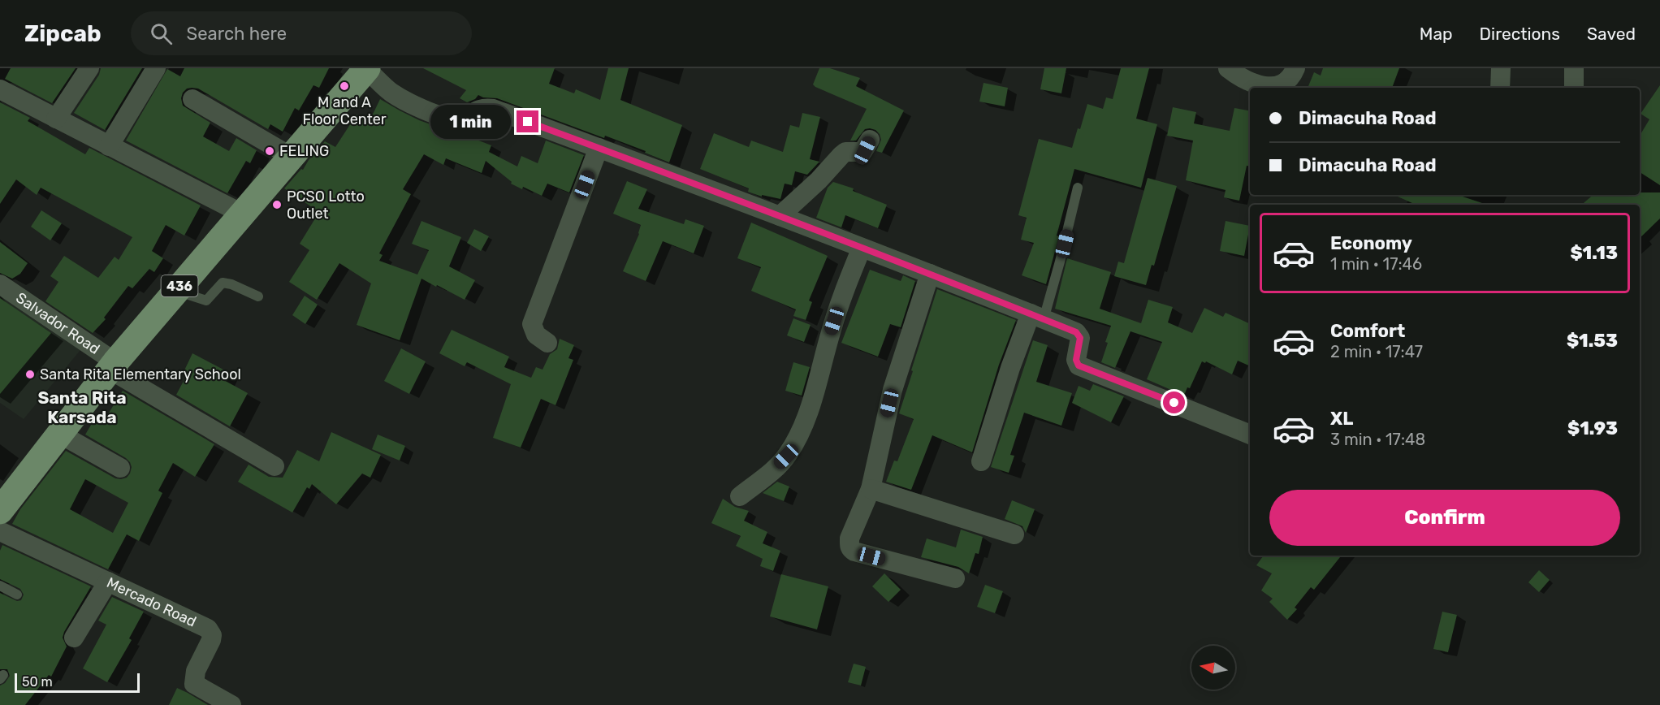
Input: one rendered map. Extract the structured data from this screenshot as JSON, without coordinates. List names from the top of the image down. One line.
{"streets":{"main road":["436"],"street":["Salvador Road","Mercado Road"]},"crossings":[["436","Salvador Road"]],"districts":["Santa Rita Karsada"],"places":["M and A Floor Center","FELING","PCSO Lotto Outlet","Santa Rita Elementary School"],"scale_bar":"50 m","north":"left","page":{"header":"Zipcab","search":"Search here","nav":["Map","Directions","Saved"],"banner":["Dimacuha Road","Dimacuha Road"],"bubble":"1 min","list":[{"name":"Economy","note":"1 min · 17:46","value":"$1.13"},{"name":"Comfort","note":"2 min · 17:47","value":"$1.53"},{"name":"XL","note":"3 min · 17:48","value":"$1.93"}],"buttons":"Confirm","scale":"50 m"}}
